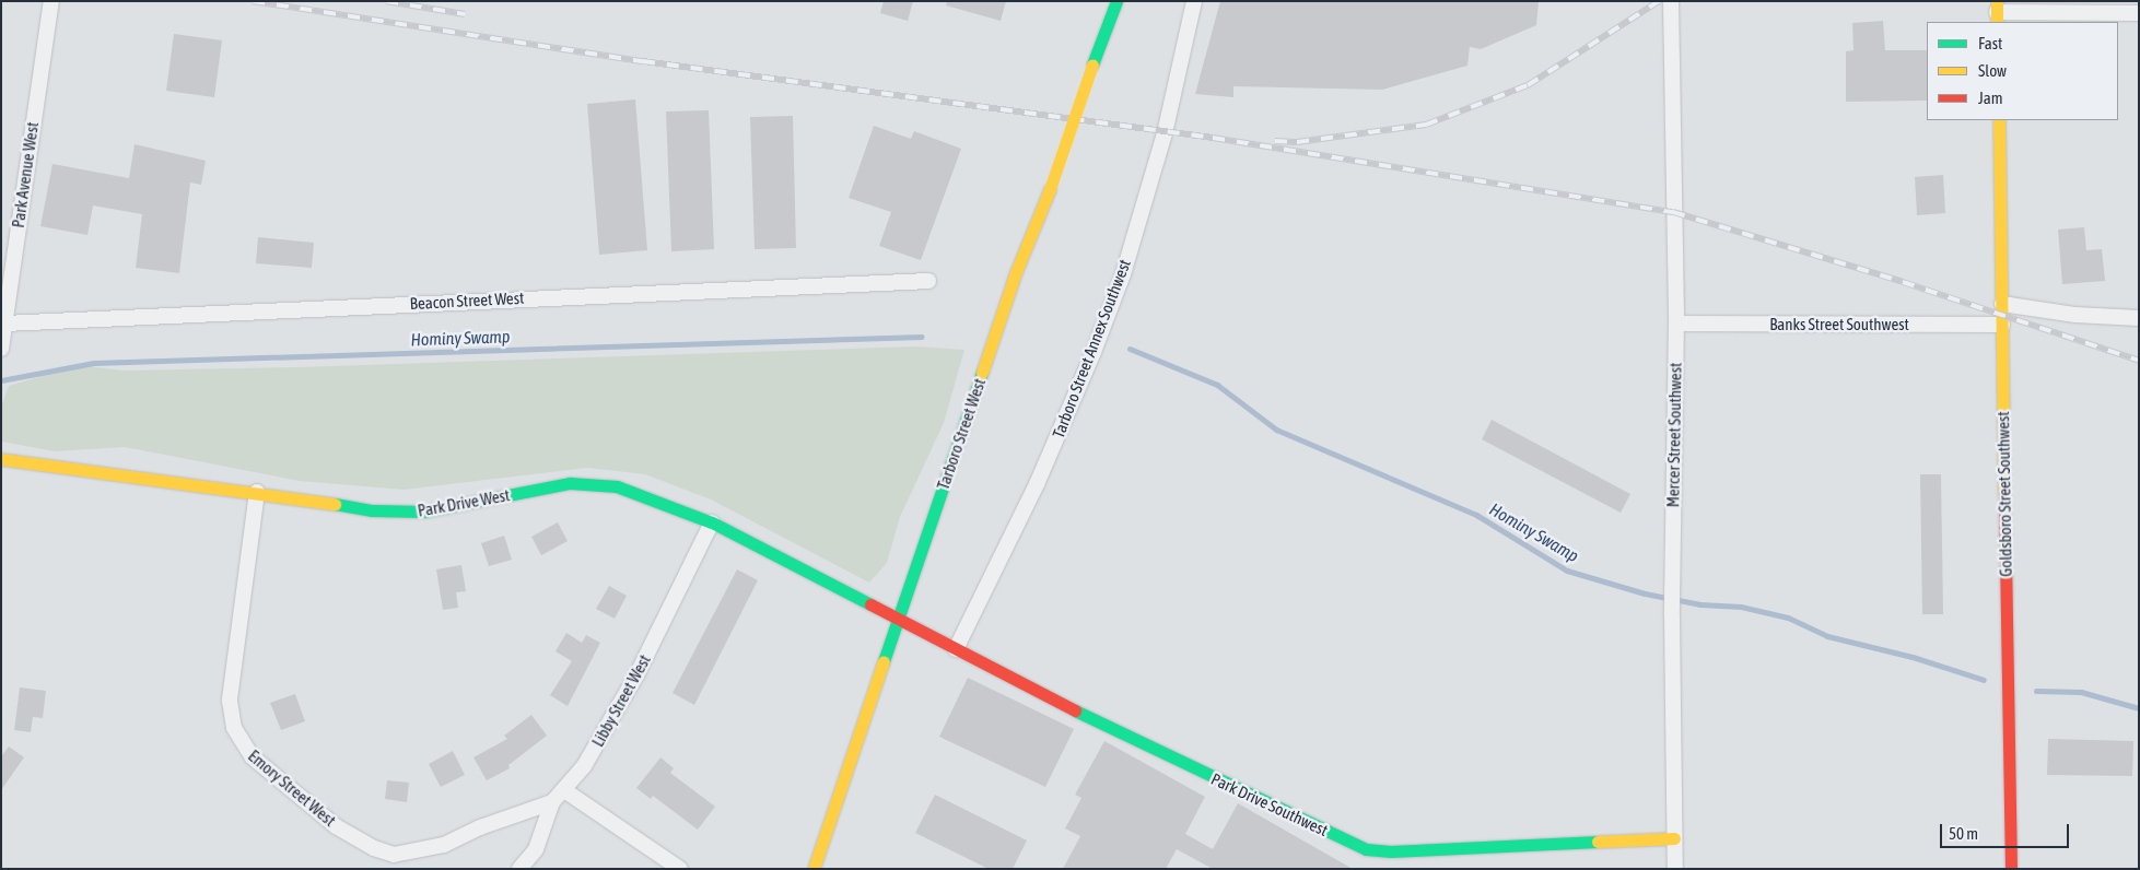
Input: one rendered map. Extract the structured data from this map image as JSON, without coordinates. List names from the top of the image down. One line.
{"streets":{"street":["Park Avenue West","Beacon Street West","Banks Street Southwest","Tarboro Street Annex Southwest","Tarboro Street West","Mercer Street Southwest","Goldsboro Street Southwest","Park Drive West","Libby Street West","Emory Street West","Park Drive Southwest"]},"crossings":[["Park Avenue West","Beacon Street West"],["Banks Street Southwest","Mercer Street Southwest"],["Banks Street Southwest","Goldsboro Street Southwest"],["Tarboro Street Annex Southwest","Park Drive Southwest"],["Tarboro Street West","Park Drive West"],["Tarboro Street West","Park Drive Southwest"],["Mercer Street Southwest","Park Drive Southwest"],["Park Drive West","Libby Street West"],["Park Drive West","Emory Street West"],["Park Drive West","Park Drive Southwest"],["Libby Street West","Emory Street West"]],"water":["Hominy Swamp"],"legend":["Fast","Slow","Jam"],"scale_bar":"50 m"}
